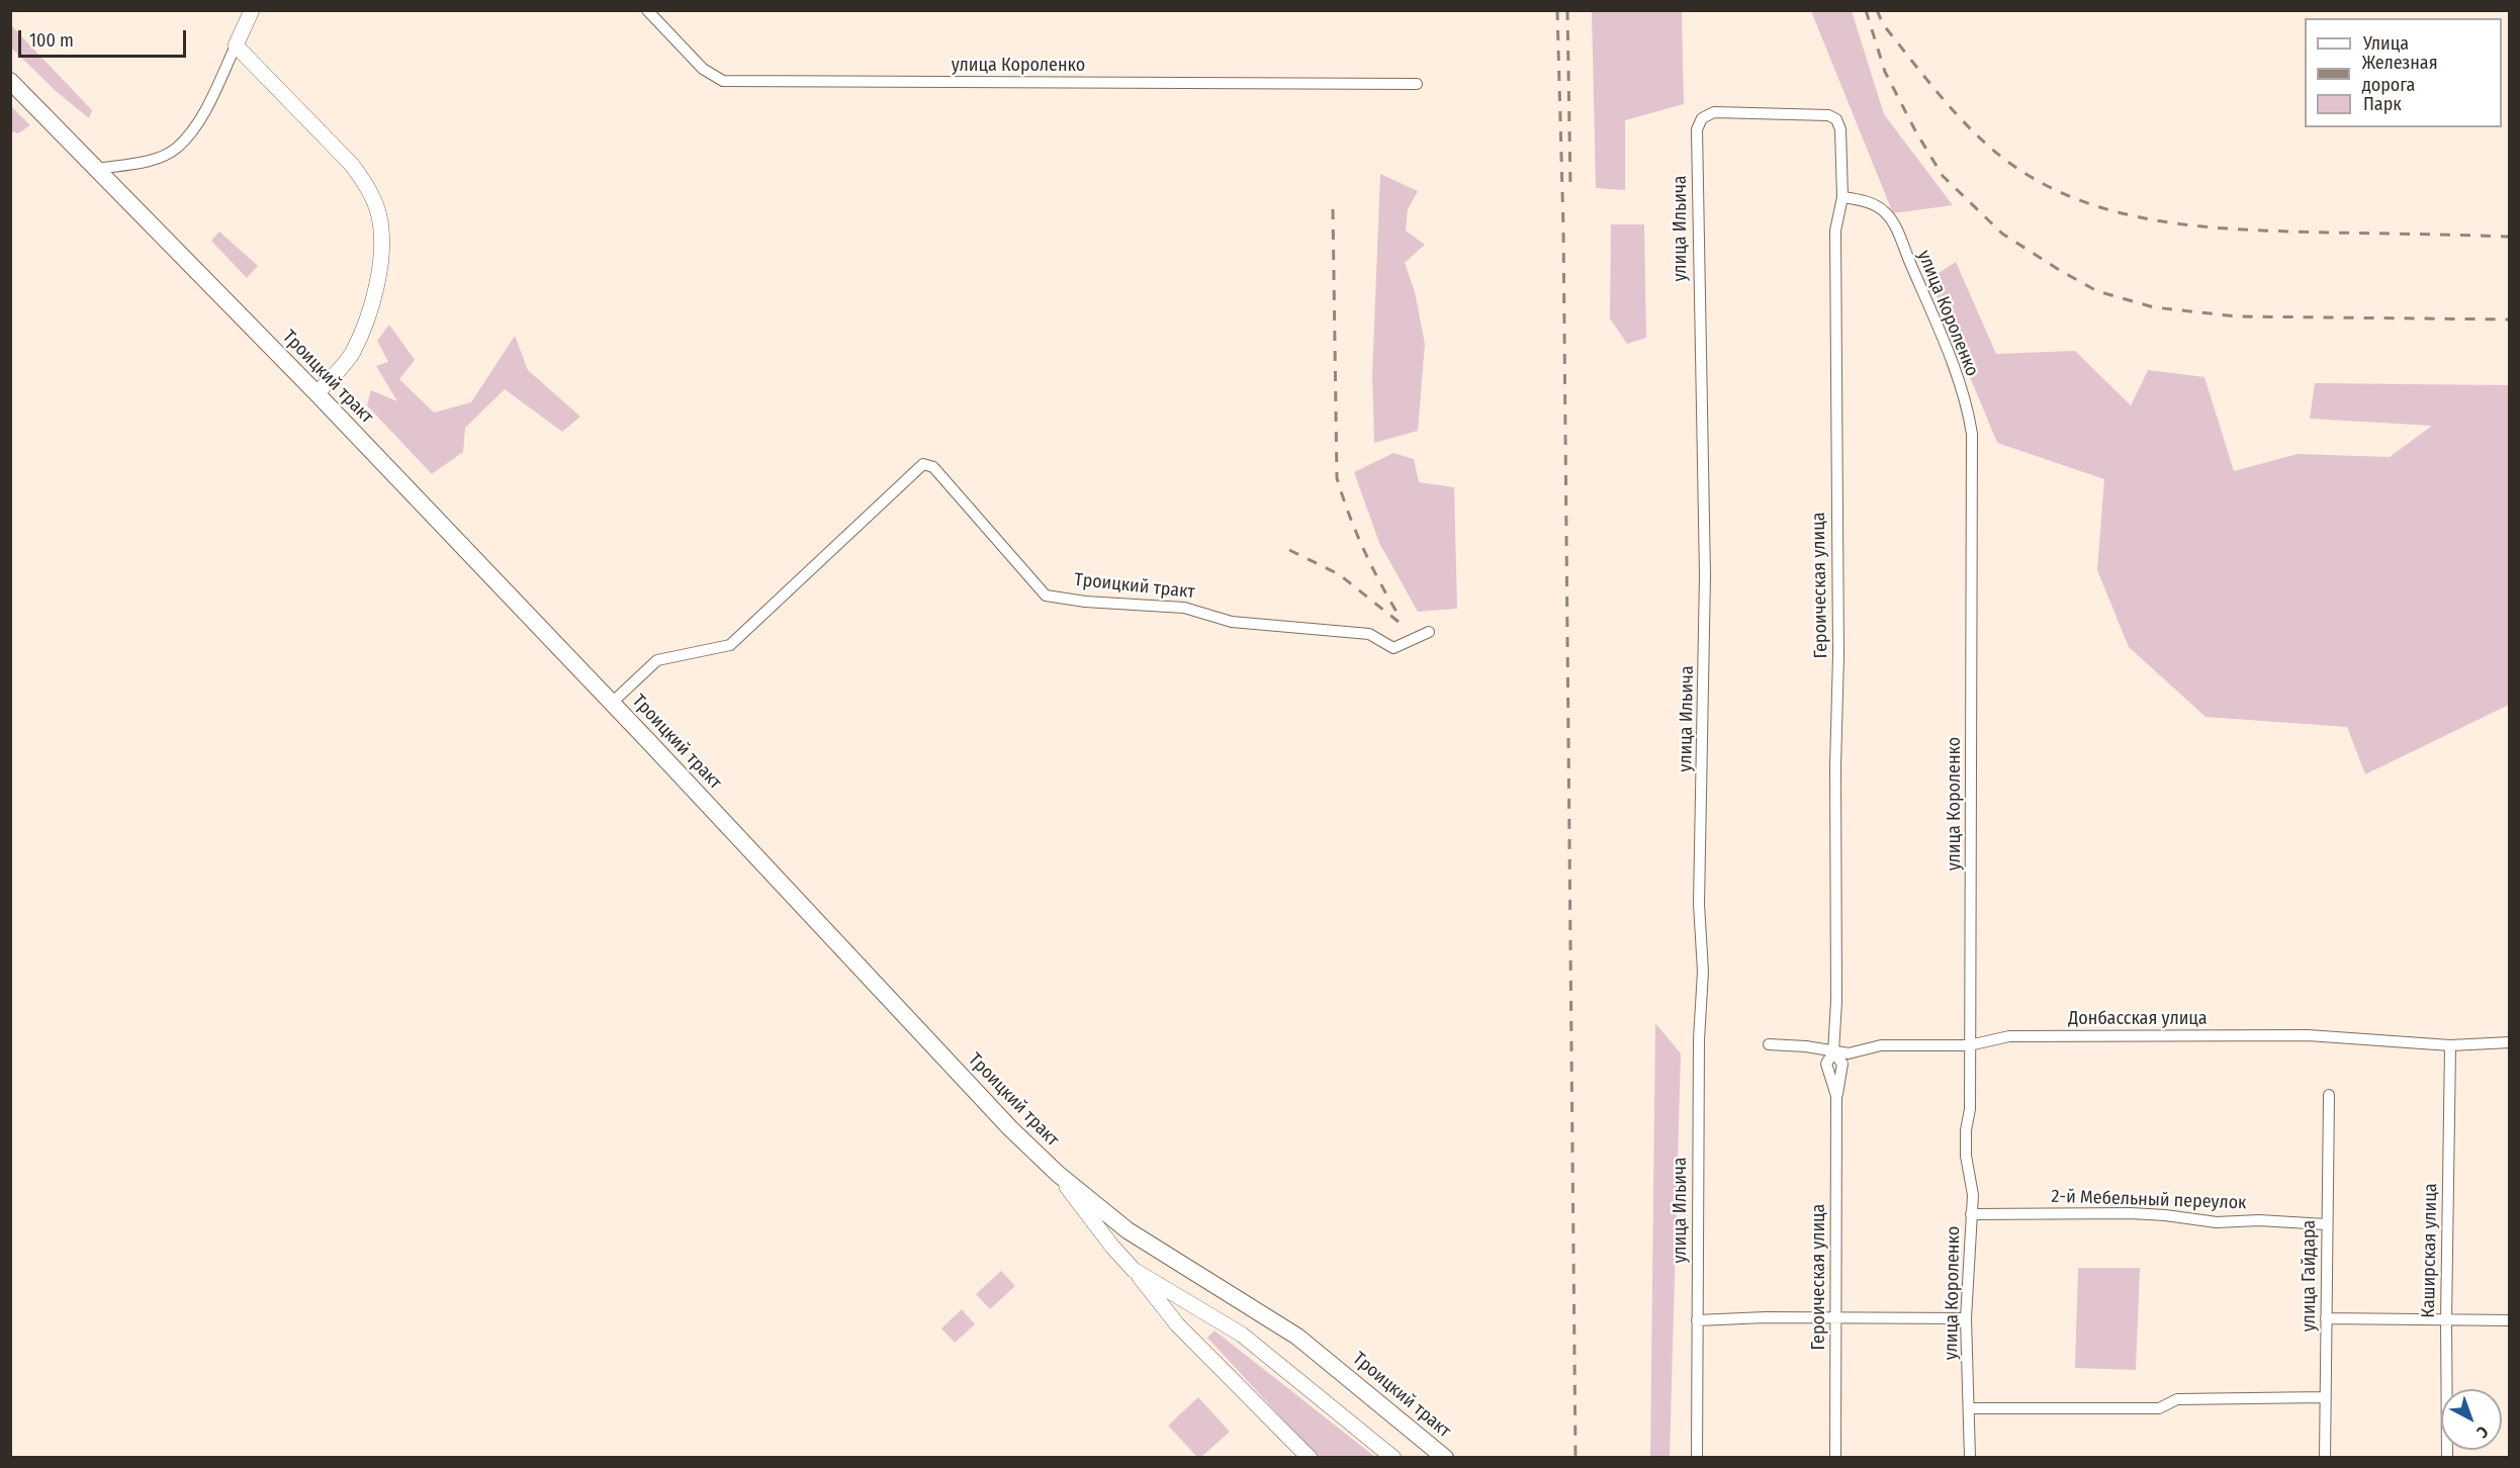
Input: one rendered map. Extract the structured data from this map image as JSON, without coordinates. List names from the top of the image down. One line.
{"streets":{"main road":["Троицкий тракт"],"street":["улица Короленко","улица Ильича","Героическая улица","Донбасская улица","2-й Мебельный переулок","Каширская улица","улица Гайдара"]},"crossings":[["улица Короленко","Героическая улица"],["улица Короленко","Донбасская улица"],["улица Короленко","2-й Мебельный переулок"],["улица Ильича","Героическая улица"],["Героическая улица","Донбасская улица"],["Донбасская улица","Каширская улица"],["2-й Мебельный переулок","улица Гайдара"]],"legend":["Улица","Железная дорога","Парк"],"scale_bar":"100 m","north":"bottom right"}
